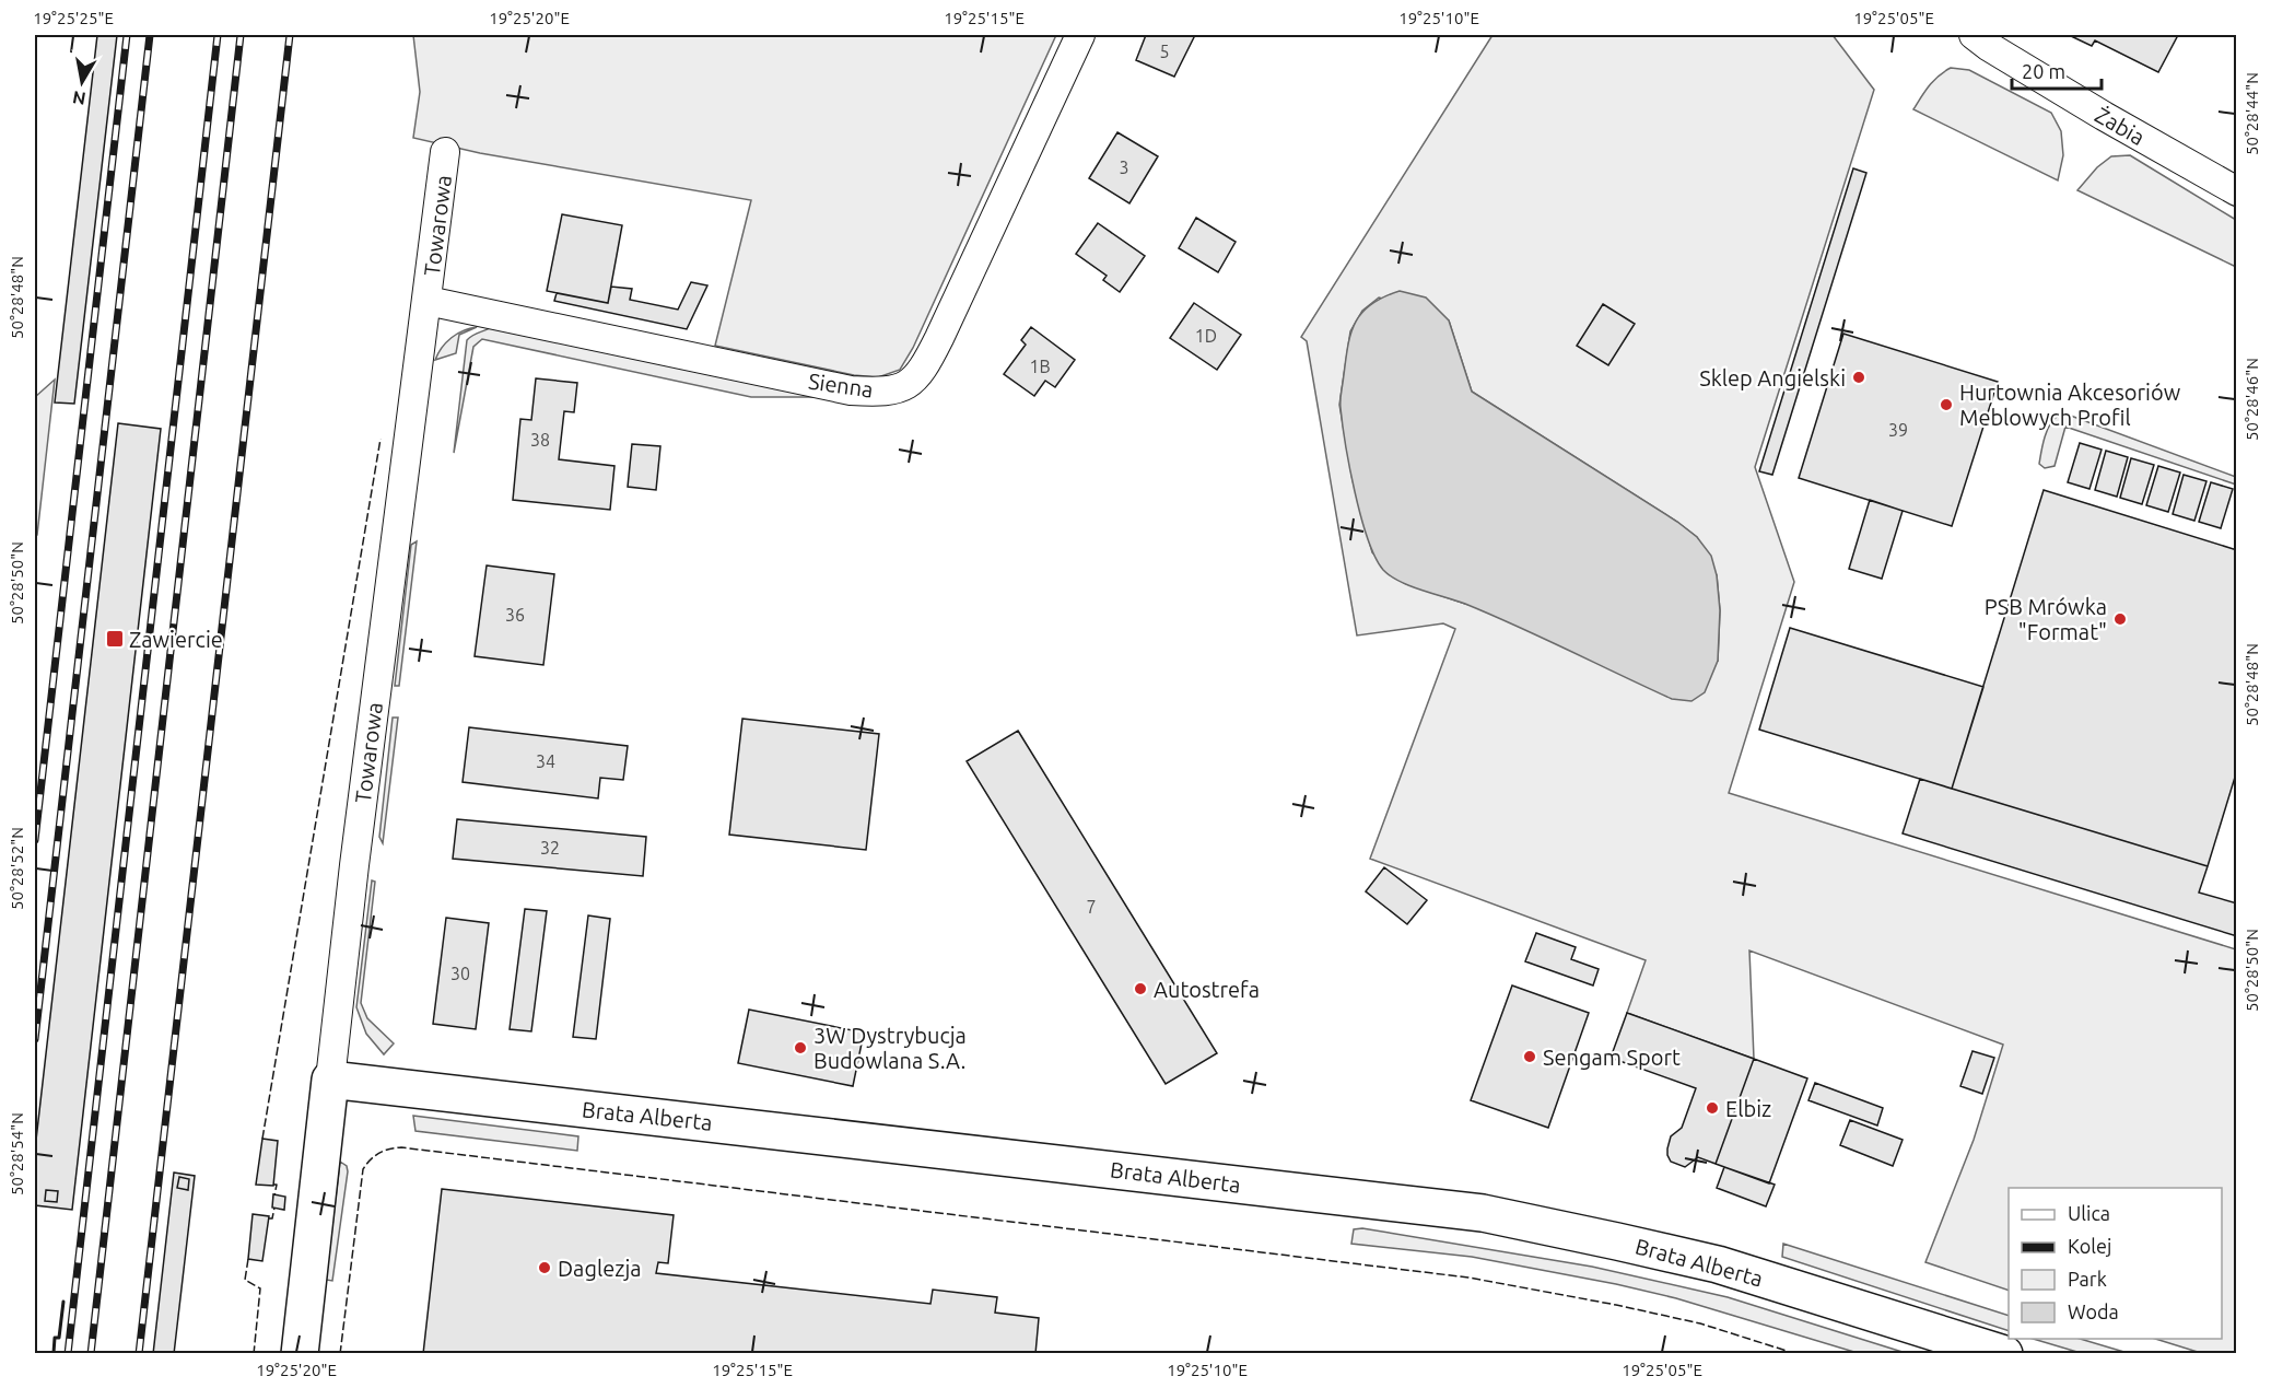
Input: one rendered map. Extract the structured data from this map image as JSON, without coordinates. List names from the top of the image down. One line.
{"streets":{"street":["Żabia","Towarowa","Sienna","Brata Alberta"]},"crossings":[["Towarowa","Sienna"],["Towarowa","Brata Alberta"]],"places":{"other":["Sklep Angielski","Hurtownia Akcesoriów Meblowych Profil","PSB Mrówka \"Format\"","Autostrefa","3W Dystrybucja Budowlana S.A.","Sengam Sport","Elbiz","Daglezja"],"transit":["Zawiercie"]},"house_numbers":["5","3","1D","1B","39","38","36","34","32","7","30"],"legend":["Ulica","Kolej","Park","Woda"],"scale_bar":"20 m","north":"bottom","coordinates":["19°25'25\"E","19°25'20\"E","19°25'15\"E","19°25'10\"E","19°25'05\"E","50°28'44\"N","50°28'48\"N","50°28'46\"N","50°28'50\"N","50°28'52\"N","50°28'54\"N"]}
